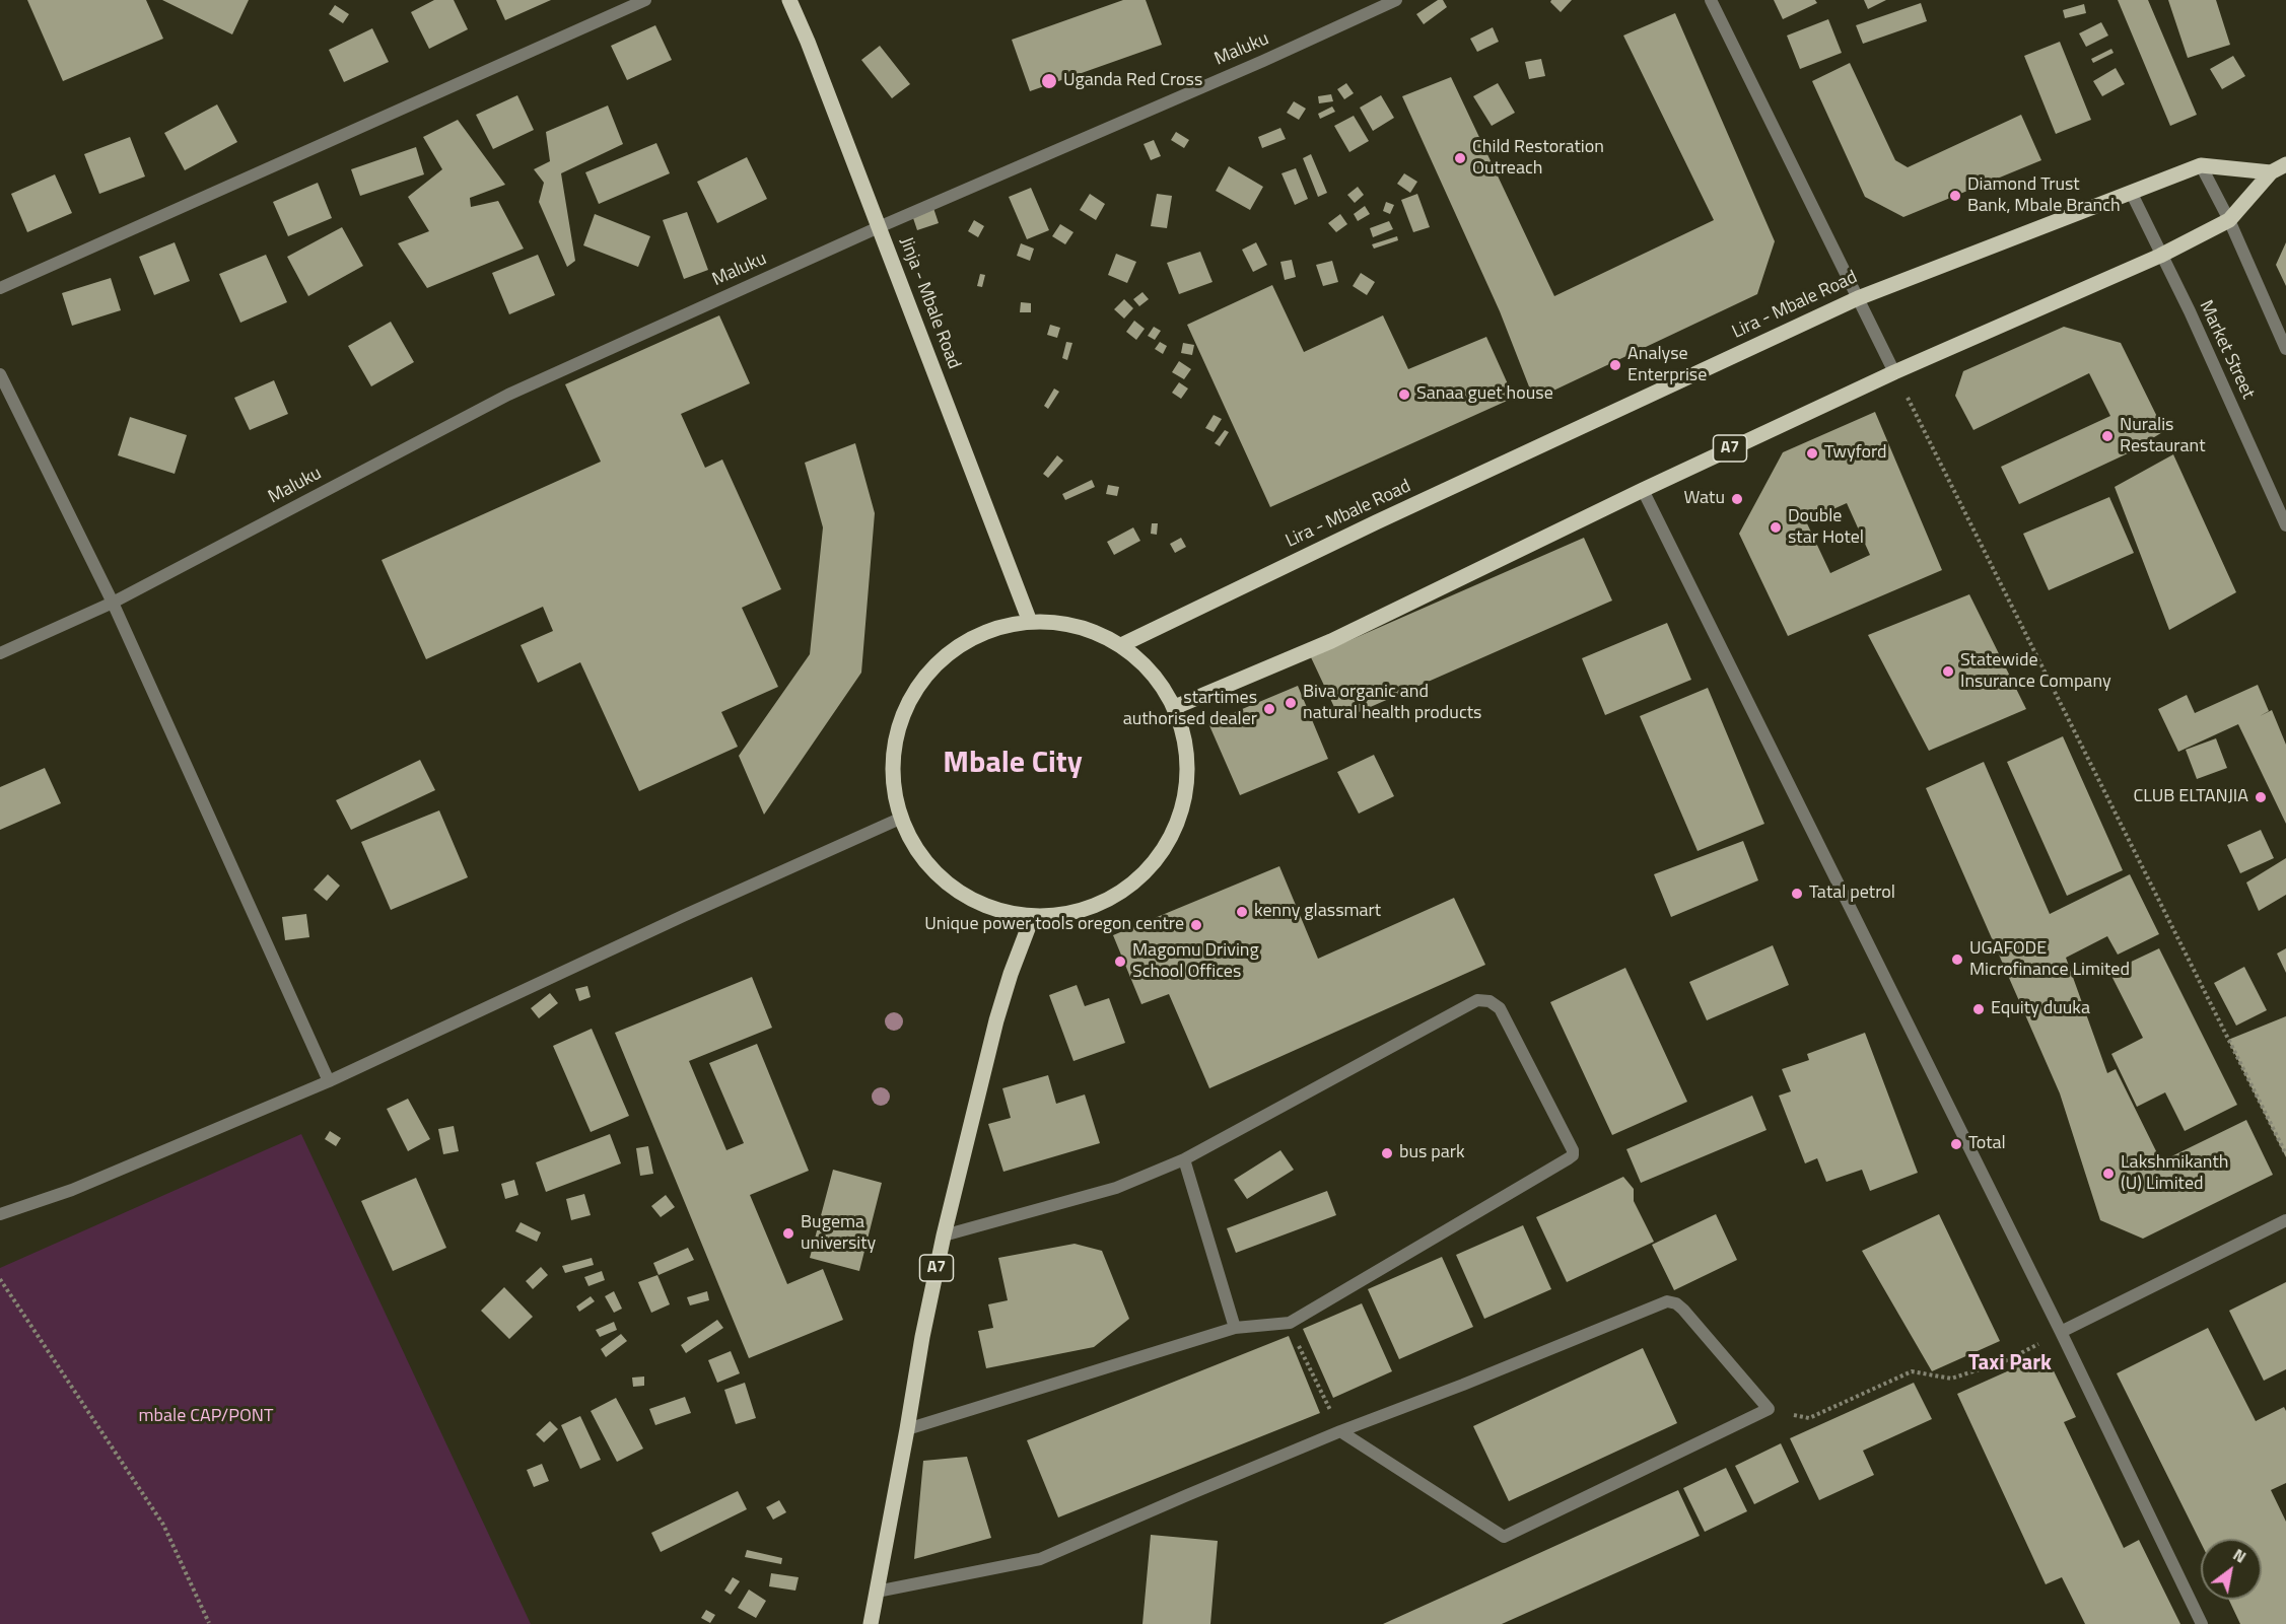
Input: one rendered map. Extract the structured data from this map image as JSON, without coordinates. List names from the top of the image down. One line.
{"streets":{"main road":["Jinja - Mbale Road","Lira - Mbale Road","A7"],"street":["Maluku","Market Street"]},"crossings":[["Maluku","Jinja - Mbale Road"],["Lira - Mbale Road","Market Street"],["Lira - Mbale Road","A7"],["Market Street","A7"]],"districts":["Mbale City","Taxi Park"],"parks":["mbale CAP/PONT"],"places":["Uganda Red Cross","Child Restoration Outreach","Diamond Trust Bank, Mbale Branch","Analyse Enterprise","Sanaa guet house","Nuralis Restaurant","Twyford","Watu","Double star Hotel","Statewide Insurance Company","Biva organic and natural health products","startimes authorised dealer","CLUB ELTANJIA","Tatal petrol","kenny glassmart","Unique power tools oregon centre","UGAFODE Microfinance Limited","Magomu Driving School Offices","Equity duuka","Total","bus park","Lakshmikanth (U) Limited","Bugema university"],"north":"top right"}
